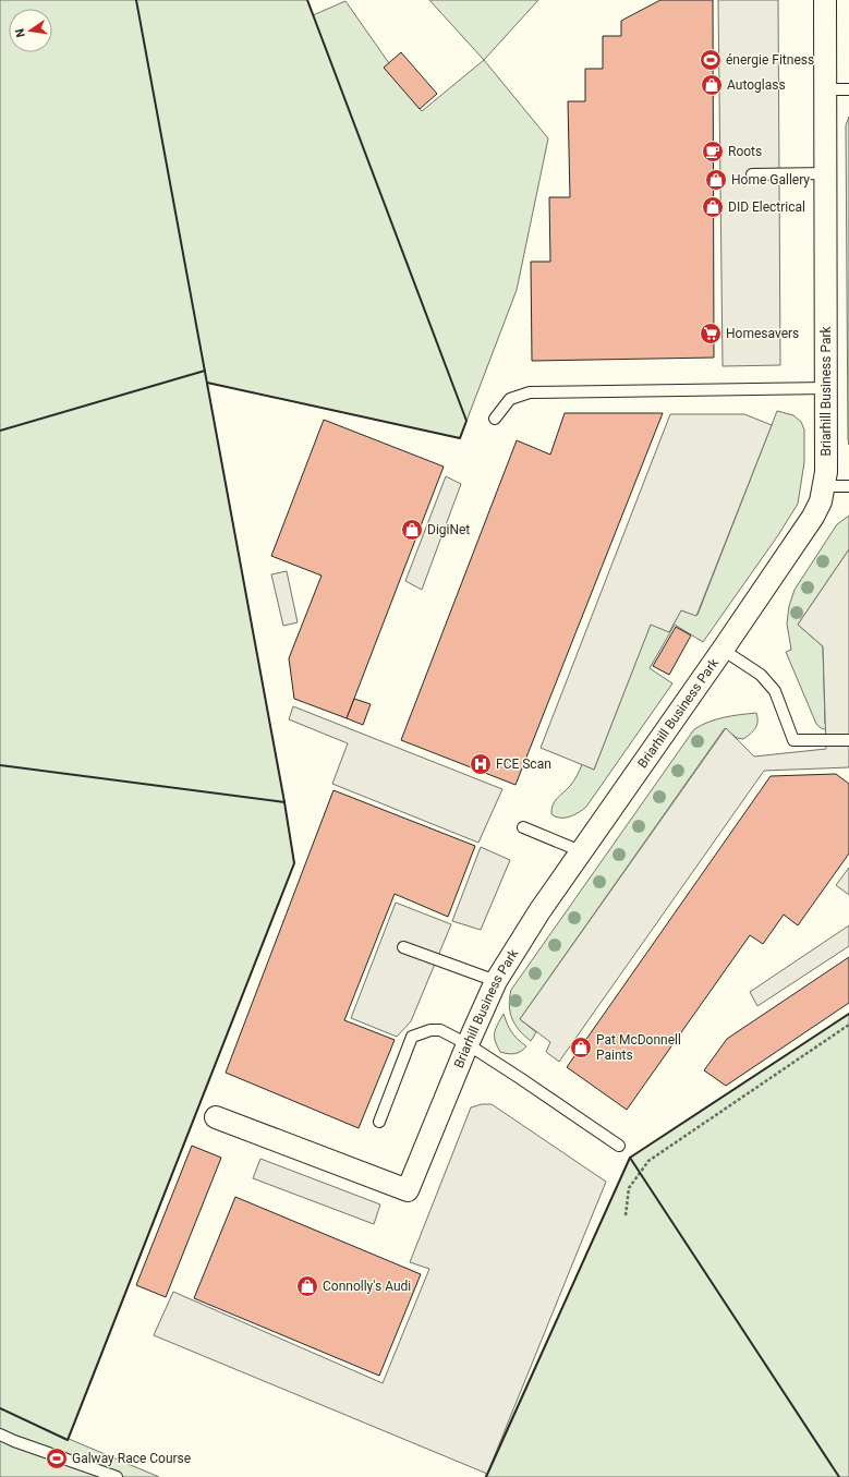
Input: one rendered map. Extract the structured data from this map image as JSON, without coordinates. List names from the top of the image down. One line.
{"streets":{"street":["Briarhill Business Park"]},"places":{"sports":["énergie Fitness","Galway Race Course"],"shop":["Autoglass","Home Gallery","DID Electrical","DigiNet","Pat McDonnell Paints","Connolly's Audi"],"cafe":["Roots"],"supermarket":["Homesavers"],"hospital":["FCE Scan"]},"north":"left"}
